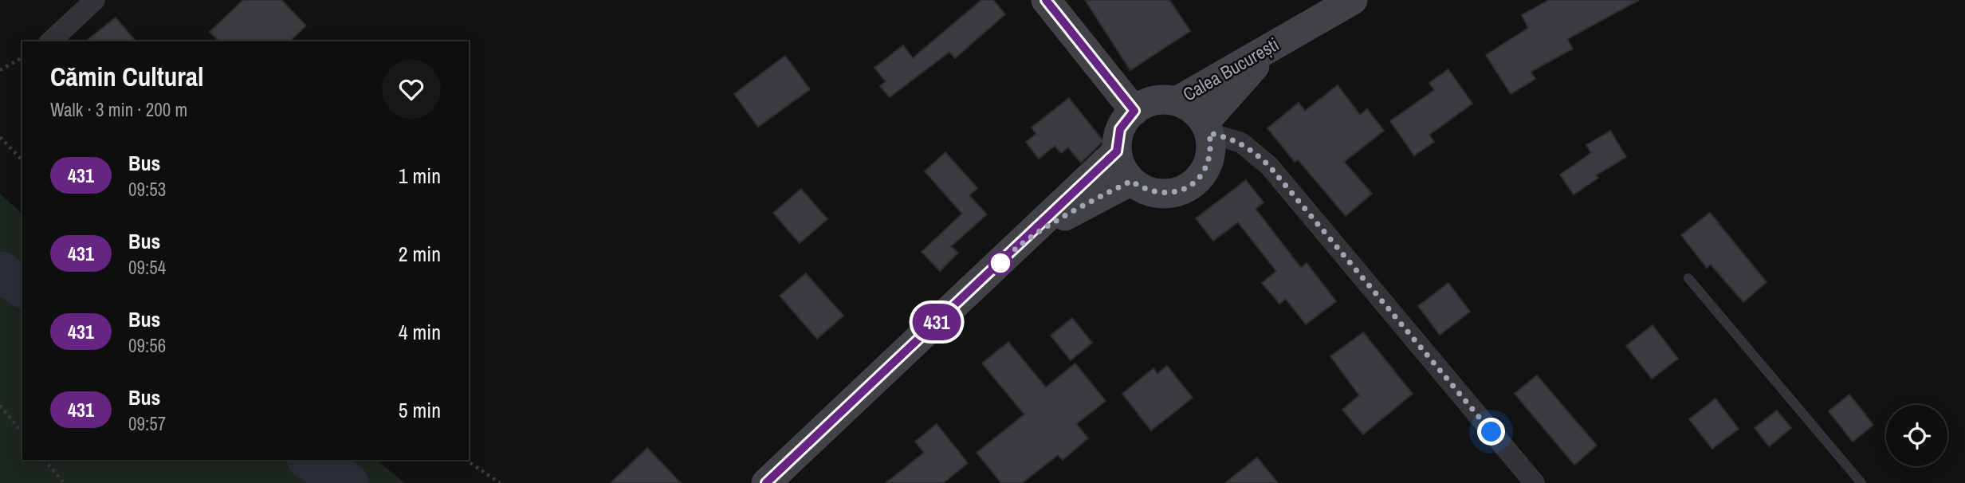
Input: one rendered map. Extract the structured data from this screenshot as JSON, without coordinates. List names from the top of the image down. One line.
{"streets":{"main road":["Calea București"]},"lines":["bus line 431"],"page":{"on_map":"431","heading":["Cămin Cultural","Walk · 3 min · 200 m"],"list":[{"mark":"431","name":"Bus","note":"09:53","value":"1 min"},{"mark":"431","name":"Bus","note":"09:54","value":"2 min"},{"mark":"431","name":"Bus","note":"09:56","value":"4 min"},{"mark":"431","name":"Bus","note":"09:57","value":"5 min"}]}}
